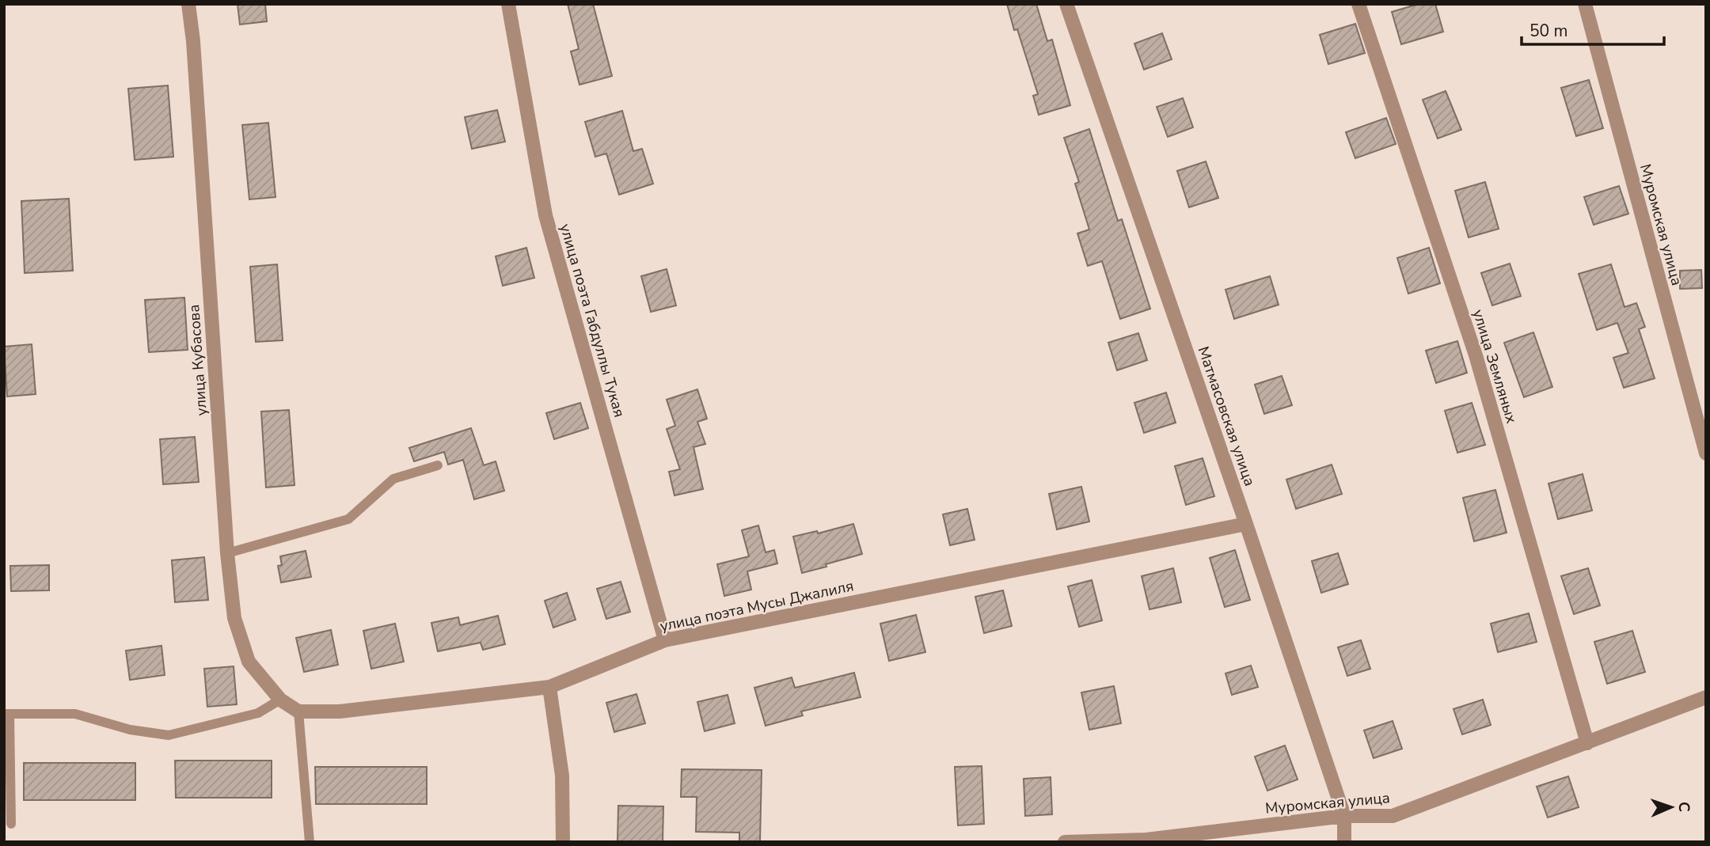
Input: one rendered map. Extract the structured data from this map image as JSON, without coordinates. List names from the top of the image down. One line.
{"streets":{"street":["Муромская улица","улица поэта Габдуллы Тукая","улица Кубасова","улица Земляных","Матмасовская улица","улица поэта Мусы Джалиля"]},"crossings":[["Муромская улица","улица Земляных"],["Муромская улица","Матмасовская улица"],["улица поэта Габдуллы Тукая","улица поэта Мусы Джалиля"],["Матмасовская улица","улица поэта Мусы Джалиля"]],"scale_bar":"50 m","north":"right"}
